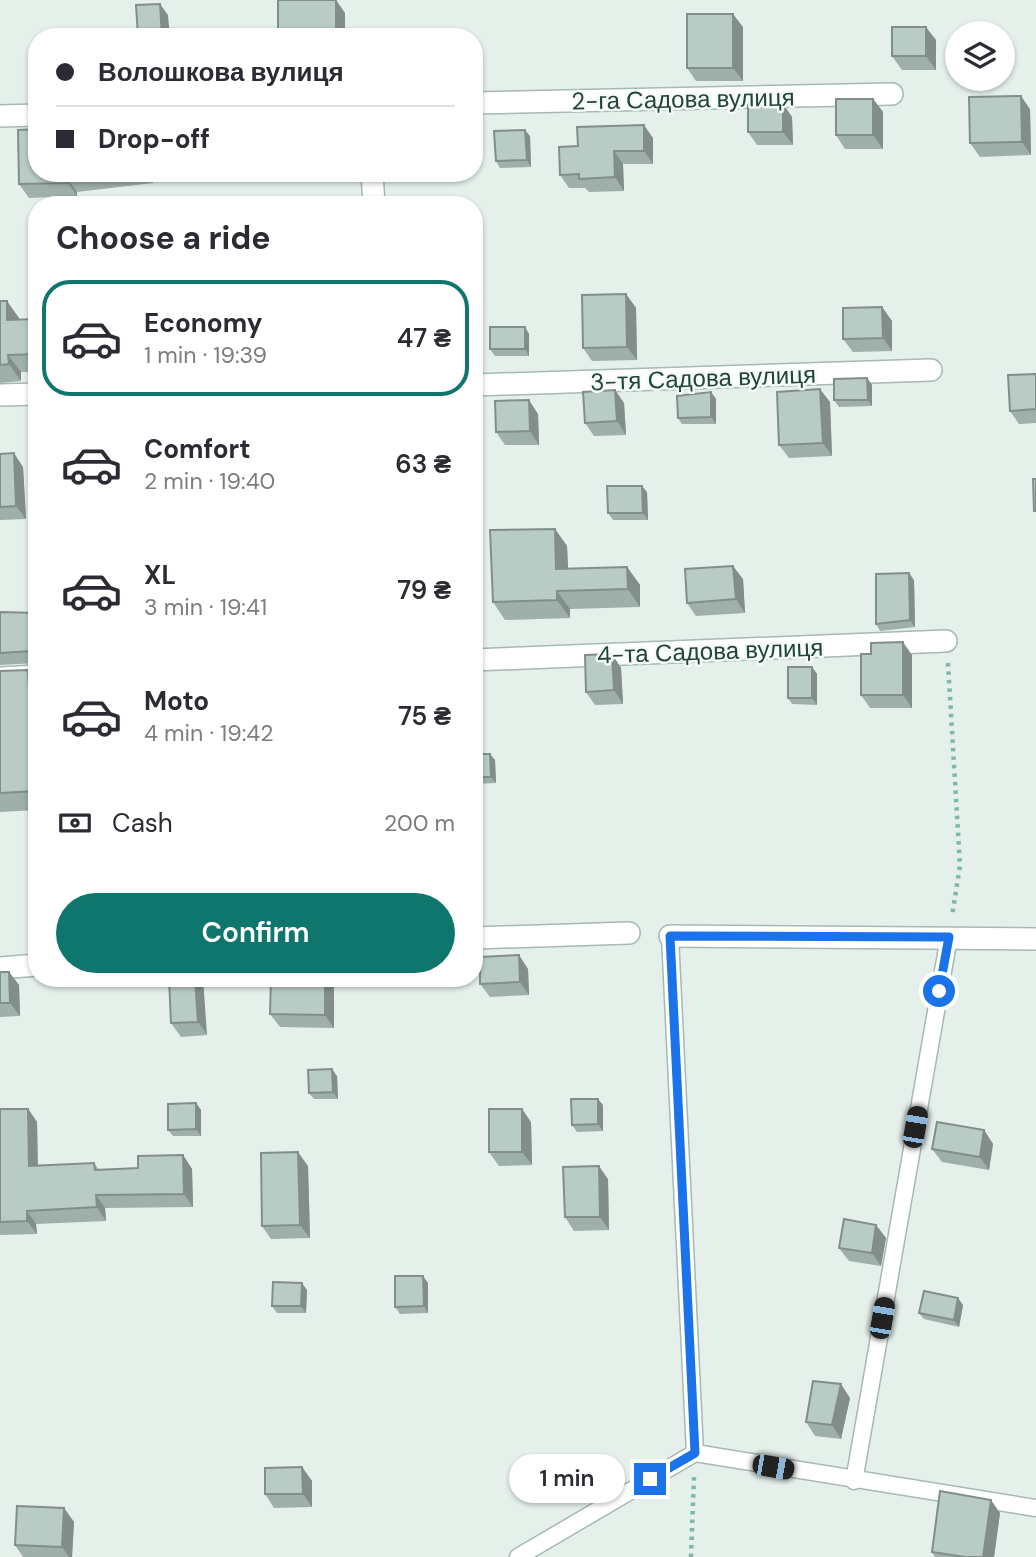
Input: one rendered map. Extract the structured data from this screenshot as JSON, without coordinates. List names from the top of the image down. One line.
{"streets":{"street":["2-га Садова вулиця","3-тя Садова вулиця","4-та Садова вулиця"]},"page":{"banner":["Волошкова вулиця","Drop-off"],"heading":"Choose a ride","list":[{"name":"Economy","note":"1 min · 19:39","value":"47 ₴"},{"name":"Comfort","note":"2 min · 19:40","value":"63 ₴"},{"name":"XL","note":"3 min · 19:41","value":"79 ₴"},{"name":"Moto","note":"4 min · 19:42","value":"75 ₴"}],"pay":["Cash","200 m"],"buttons":"Confirm","bubble":"1 min"}}
